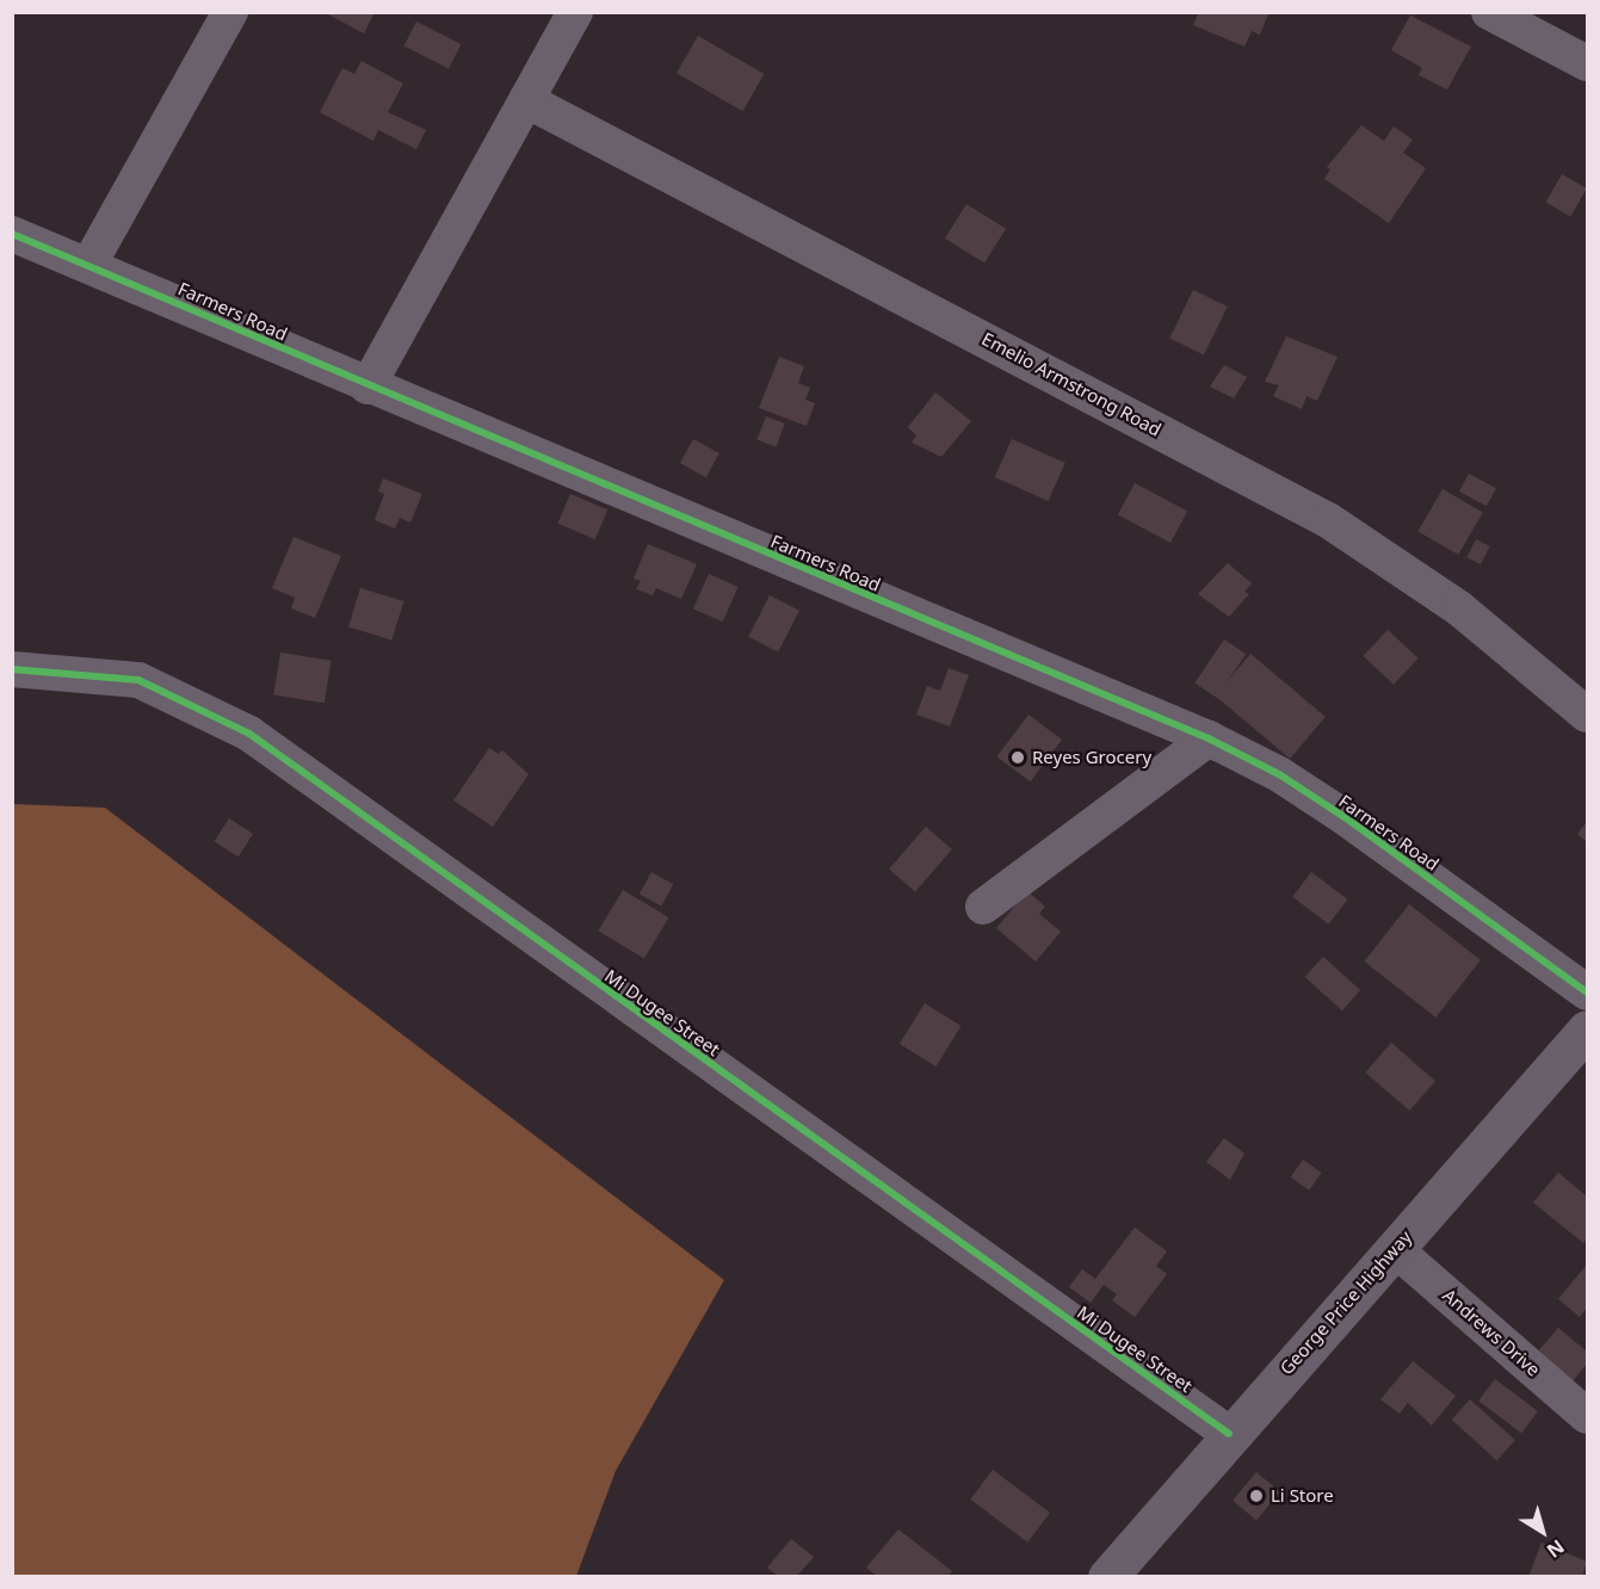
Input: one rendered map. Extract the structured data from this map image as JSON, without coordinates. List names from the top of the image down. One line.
{"streets":{"highway":["George Price Highway"],"street":["Farmers Road","Emelio Armstrong Road","Mi Dugee Street","Andrews Drive"]},"crossings":[["Mi Dugee Street","George Price Highway"],["George Price Highway","Andrews Drive"]],"places":["Reyes Grocery","Li Store"],"north":"bottom right"}
